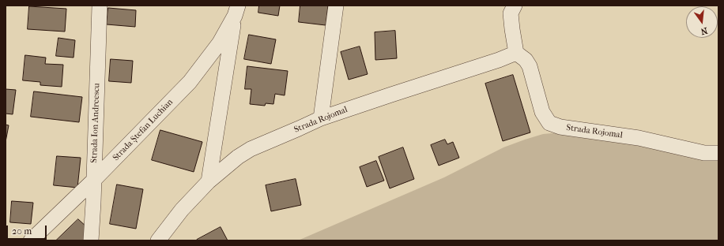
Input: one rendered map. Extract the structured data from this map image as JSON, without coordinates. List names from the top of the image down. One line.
{"streets":{"street":["Strada Rojomal","Strada Ion Andreescu","Strada Ștefan Luchian"]},"crossings":[["Strada Ion Andreescu","Strada Ștefan Luchian"]],"scale_bar":"20 m","north":"bottom"}
